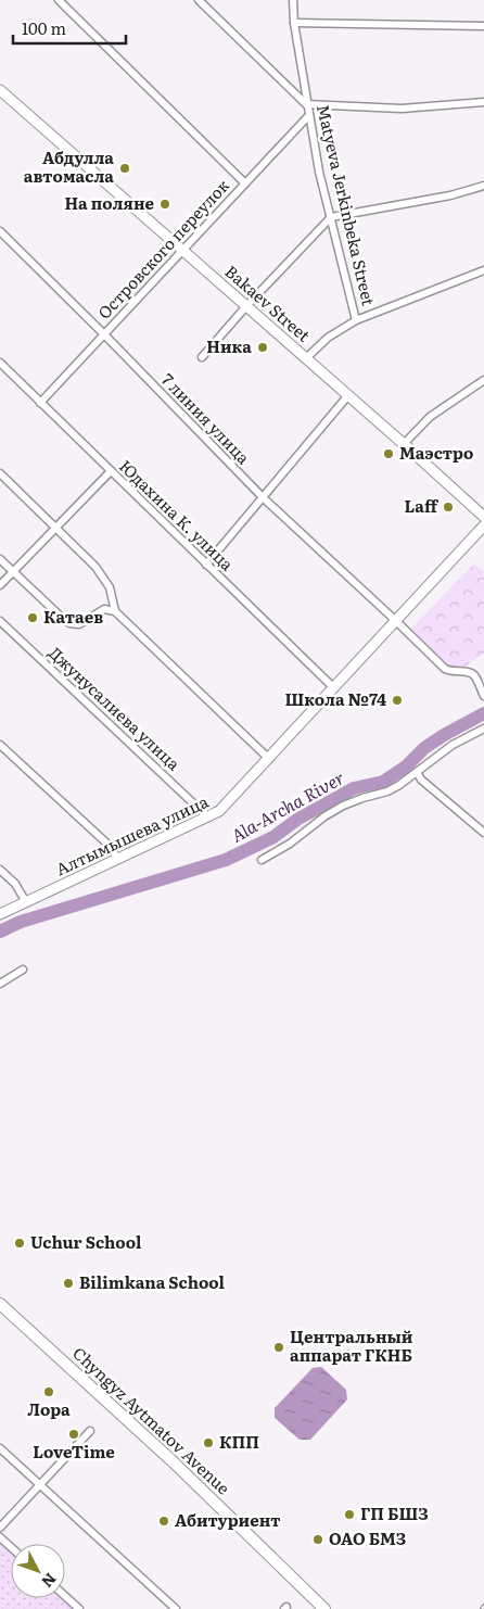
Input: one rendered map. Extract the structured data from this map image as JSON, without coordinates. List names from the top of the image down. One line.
{"streets":{"main road":["Bakaev Street","Алтымышева улица","Chyngyz Aytmatov Avenue"],"street":["Matyeva Jerkinbeka Street","Островского переулок","7 линия улица","Юдахина К. улица","Джунусалиева улица"]},"crossings":[["Matyeva Jerkinbeka Street","Островского переулок"],["Островского переулок","Bakaev Street"],["Островского переулок","7 линия улица"],["Островского переулок","Юдахина К. улица"],["7 линия улица","Алтымышева улица"],["Юдахина К. улица","Алтымышева улица"],["Джунусалиева улица","Алтымышева улица"]],"water":["Ala-Archa River"],"places":["Абдулла автомасла","На поляне","Ника","Маэстро","Laff","Катаев","Школа №74","Uchur School","Bilimkana School","Центральный аппарат ГКНБ","Лора","LoveTime","КПП","ГП БШЗ","Абитуриент","ОАО БМЗ"],"scale_bar":"100 m","north":"bottom right"}
